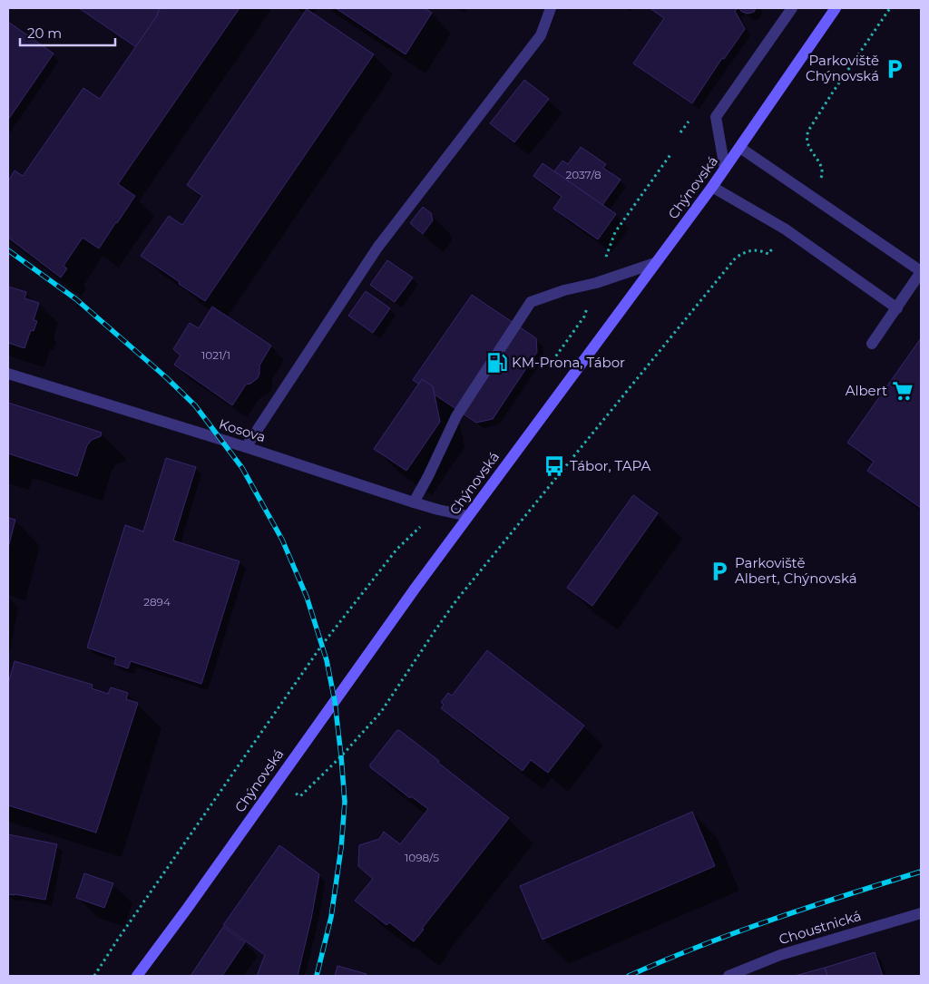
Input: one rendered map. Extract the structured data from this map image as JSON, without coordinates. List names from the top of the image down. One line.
{"streets":{"main road":["Chýnovská"],"street":["Kosova","Choustnická"]},"crossings":[["Chýnovská","Kosova"]],"places":{"parking":["Parkoviště Chýnovská","Parkoviště Albert, Chýnovská"],"fuel station":["KM-Prona, Tábor"],"supermarket":["Albert"],"bus stop":["Tábor, TAPA"]},"house_numbers":["2037/8","1021/1","2894","1098/5"],"scale_bar":"20 m"}
